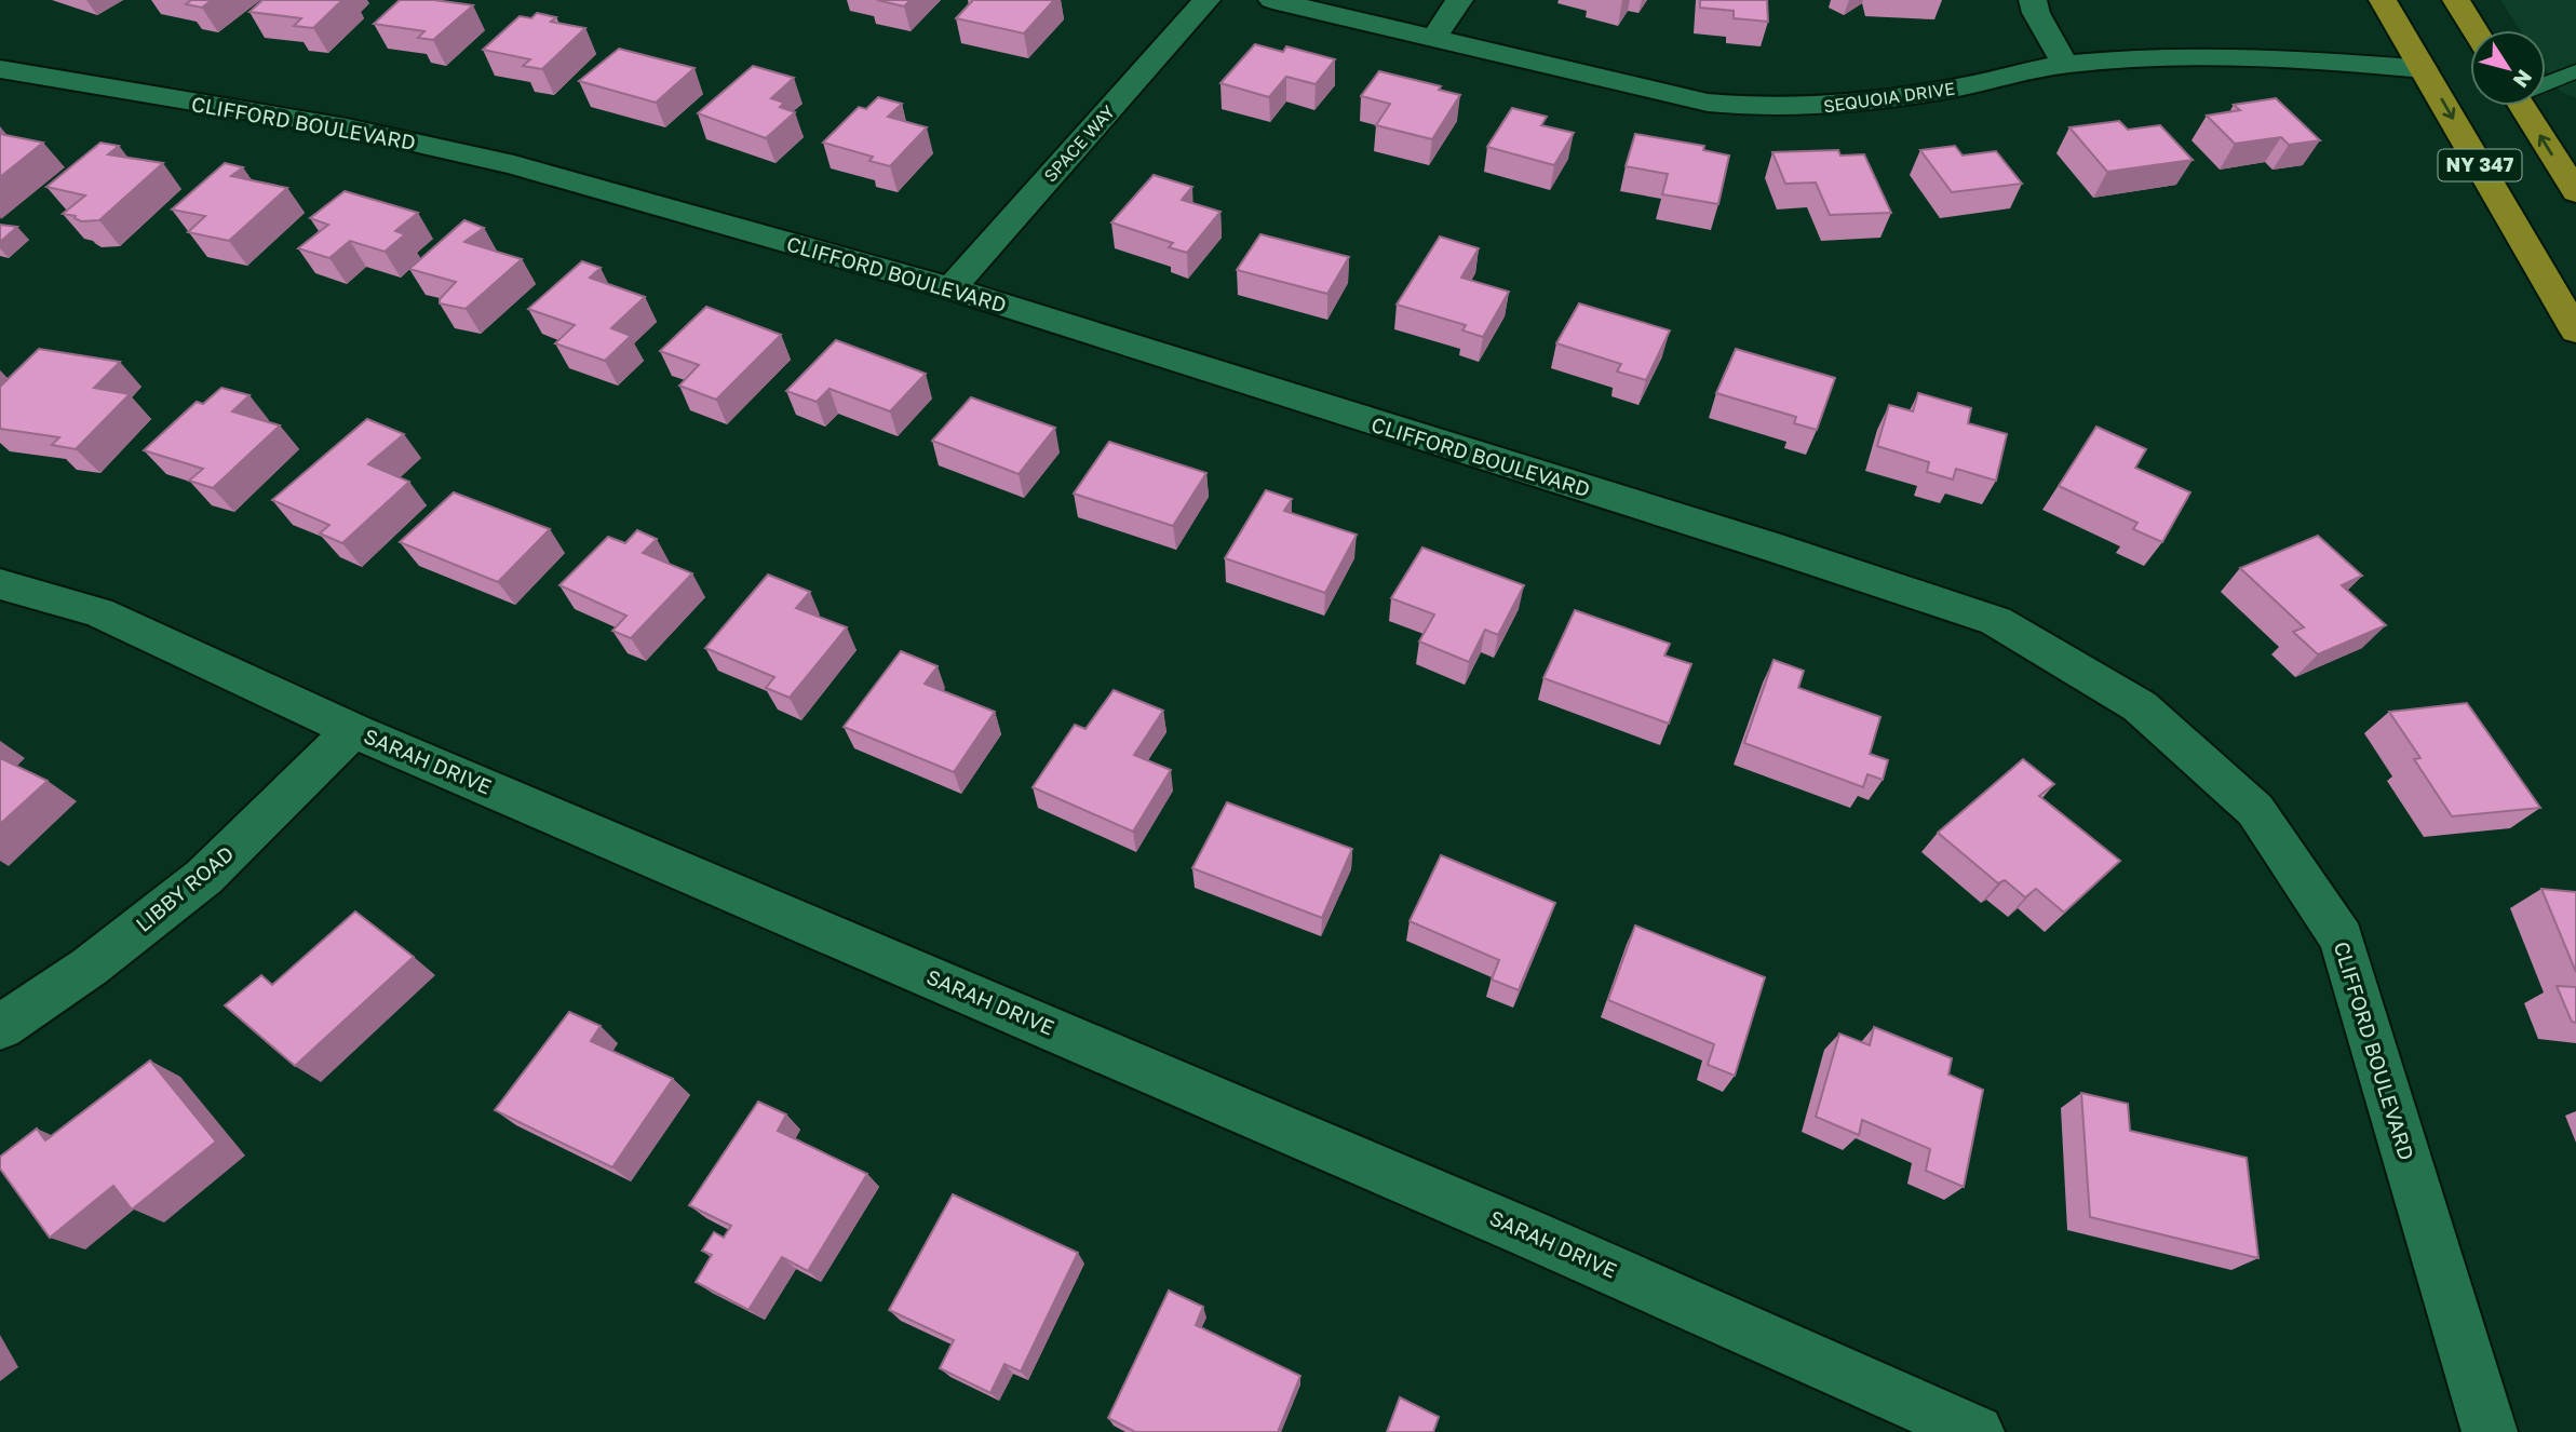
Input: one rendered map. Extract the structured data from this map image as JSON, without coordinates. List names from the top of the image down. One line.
{"streets":{"highway":["NY 347"],"street":["SEQUOIA DRIVE","CLIFFORD BOULEVARD","SPACE WAY","SARAH DRIVE","LIBBY ROAD"]},"crossings":[["SEQUOIA DRIVE","NY 347"],["CLIFFORD BOULEVARD","SPACE WAY"],["SARAH DRIVE","LIBBY ROAD"]],"north":"bottom right"}
